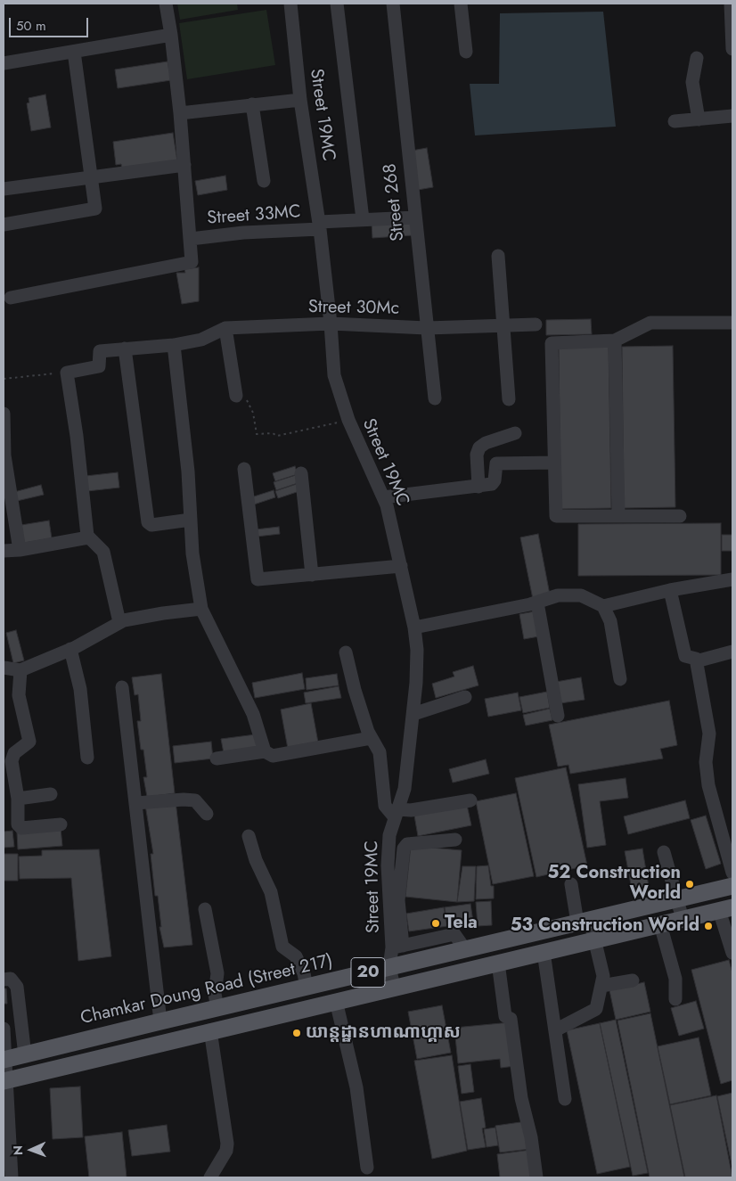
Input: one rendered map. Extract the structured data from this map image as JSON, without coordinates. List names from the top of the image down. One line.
{"streets":{"main road":["20","Chamkar Doung Road (Street 217)"],"street":["Street 19MC","Street 268","Street 33MC","Street 30Mc"]},"crossings":[["Street 19MC","Street 33MC"],["Street 19MC","Street 30Mc"],["Street 19MC","20"],["Street 19MC","Chamkar Doung Road (Street 217)"],["Street 268","Street 33MC"],["Street 268","Street 30Mc"]],"places":["52 Construction World","Tela","53 Construction World","យាន្ដដ្ឋានហាណាហ្គាស"],"scale_bar":"50 m","north":"left"}
